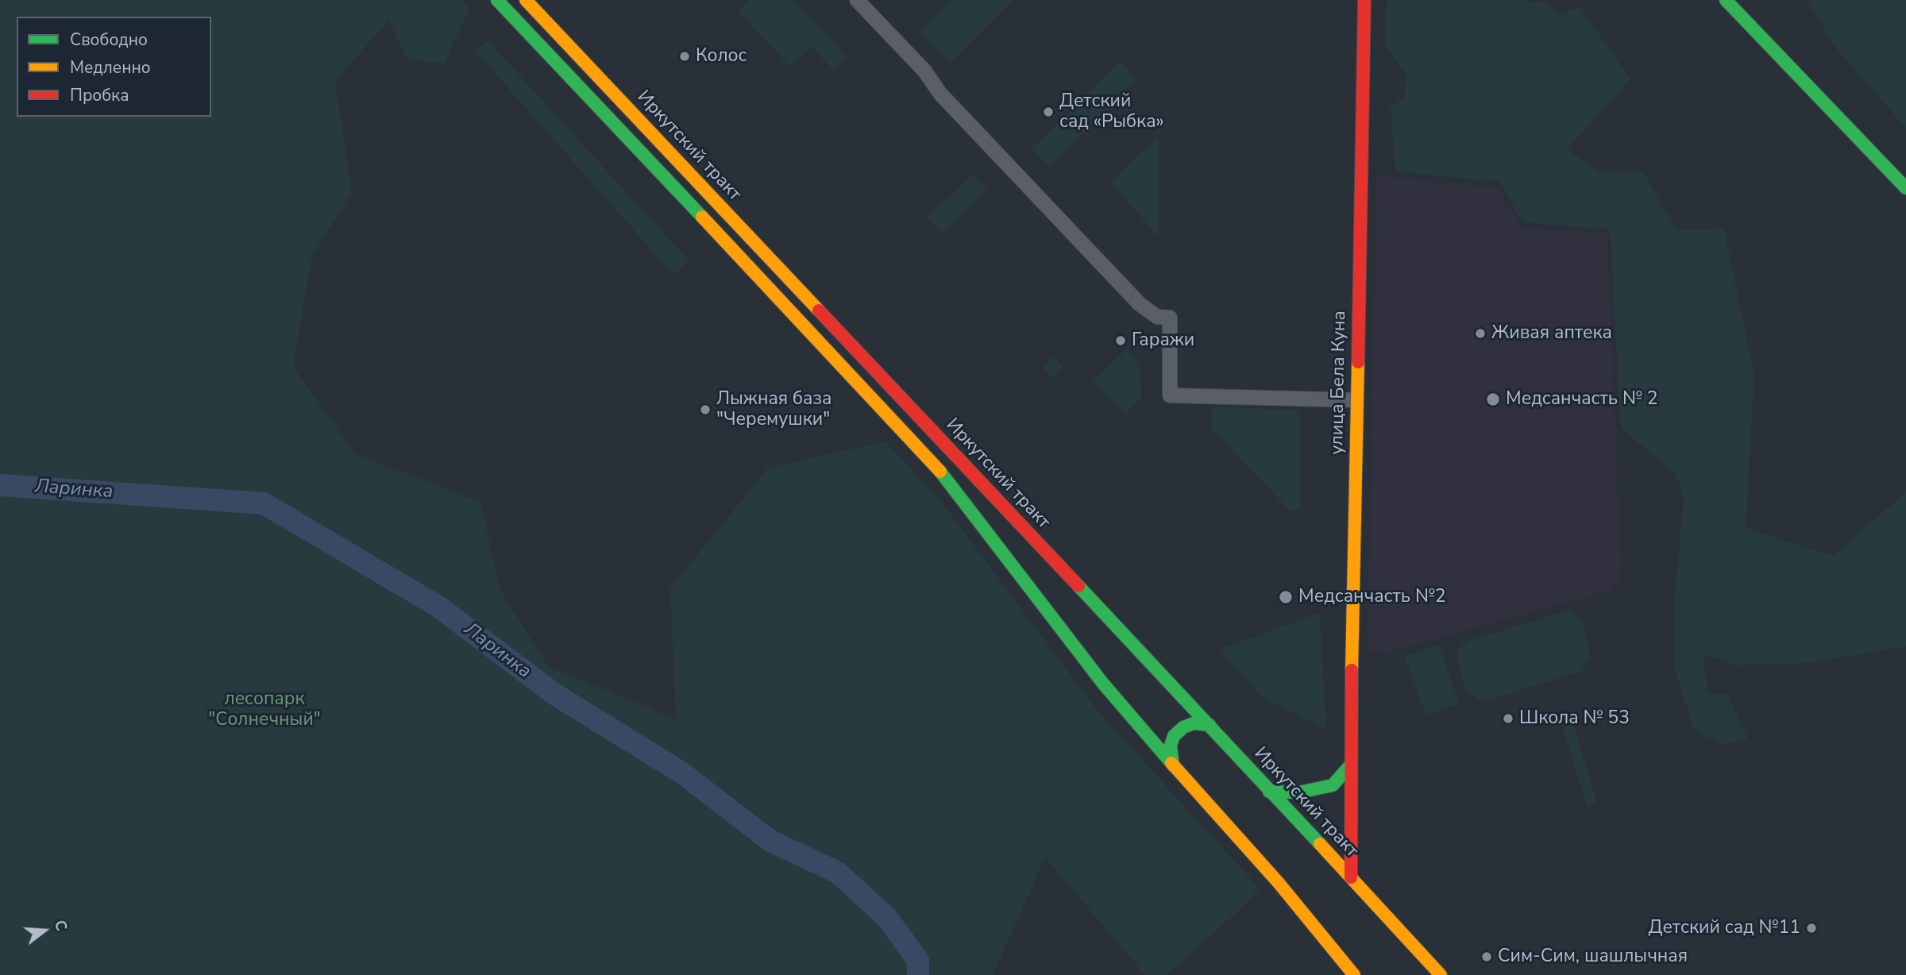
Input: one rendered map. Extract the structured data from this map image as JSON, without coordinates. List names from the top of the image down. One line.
{"streets":{"main road":["Иркутский тракт","улица Бела Куна"]},"crossings":[["Иркутский тракт","улица Бела Куна"]],"water":["Ларинка"],"parks":["лесопарк \"Солнечный\""],"places":["Колос","Детский сад «Рыбка»","Живая аптека","Гаражи","Медсанчасть № 2","Лыжная база \"Черемушки\"","Медсанчасть №2","Школа № 53","Детский сад №11","Сим-Сим, шашлычная"],"legend":["Свободно","Медленно","Пробка"],"north":"right"}
